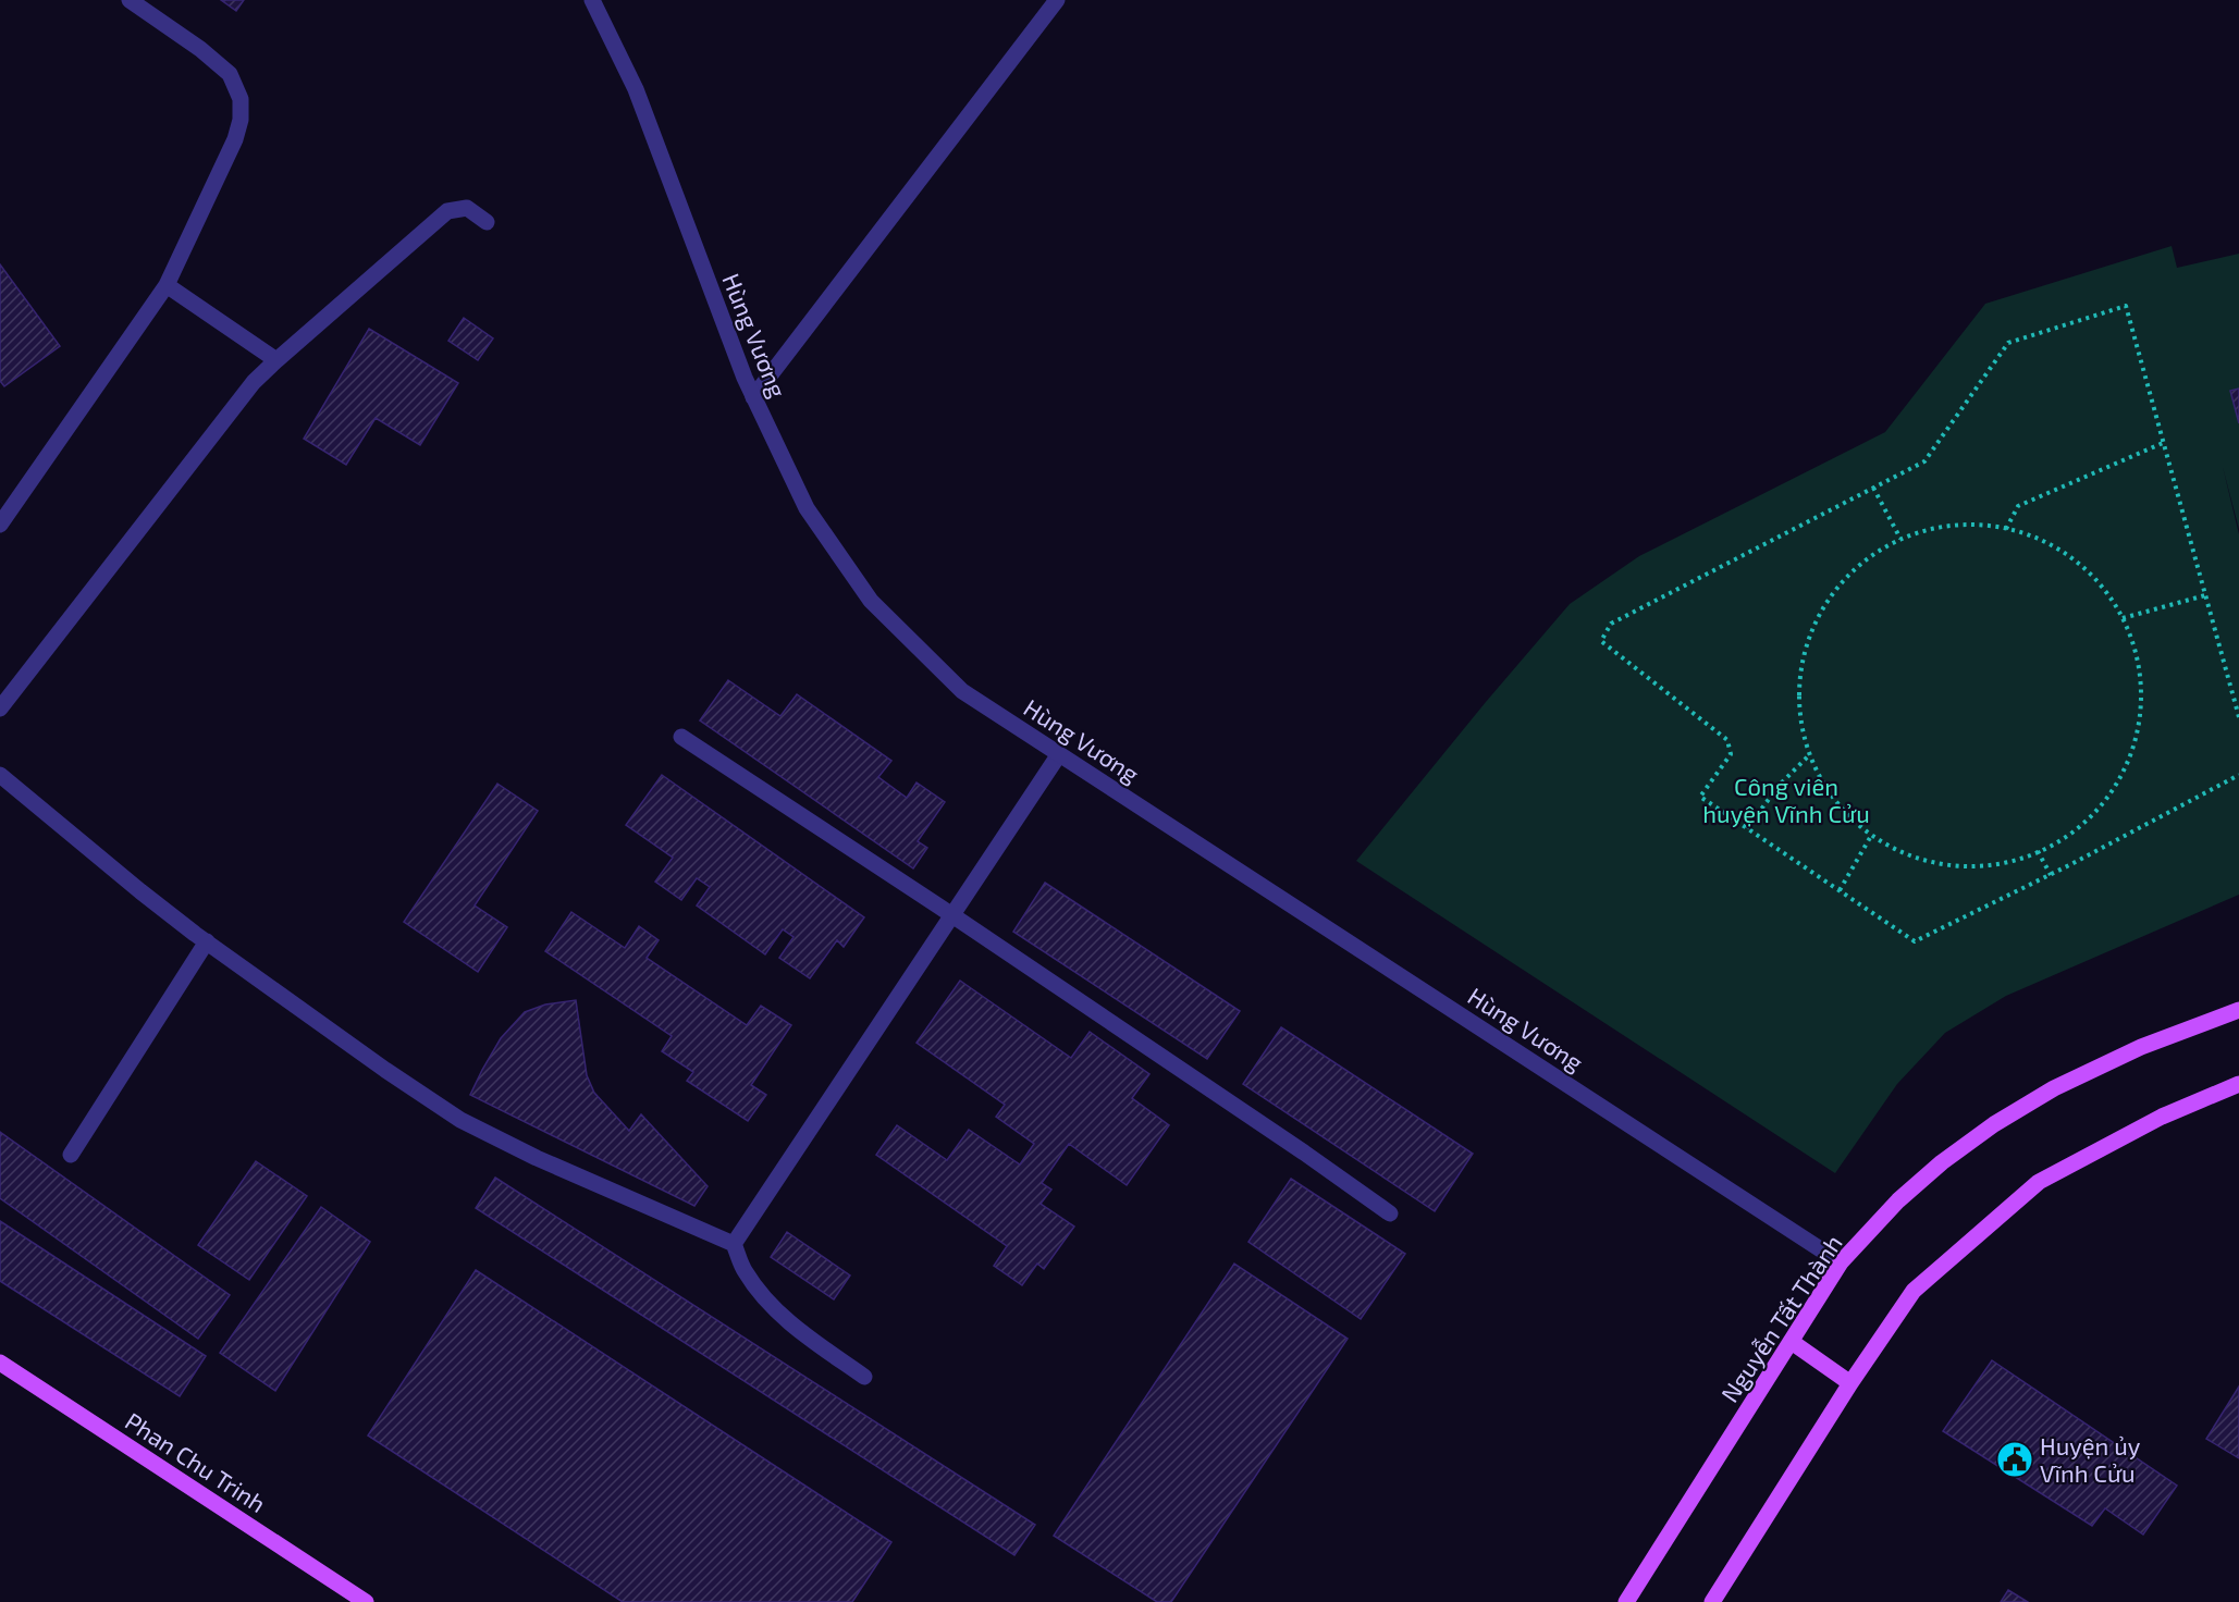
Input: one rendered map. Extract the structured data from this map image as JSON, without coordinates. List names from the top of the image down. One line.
{"streets":{"main road":["Nguyễn Tất Thành","Phan Chu Trinh"],"street":["Hùng Vương"]},"crossings":[["Hùng Vương","Nguyễn Tất Thành"]],"parks":["Công viên huyện Vĩnh Cửu"],"places":{"public building":["Huyện ủy Vĩnh Cửu"]}}
